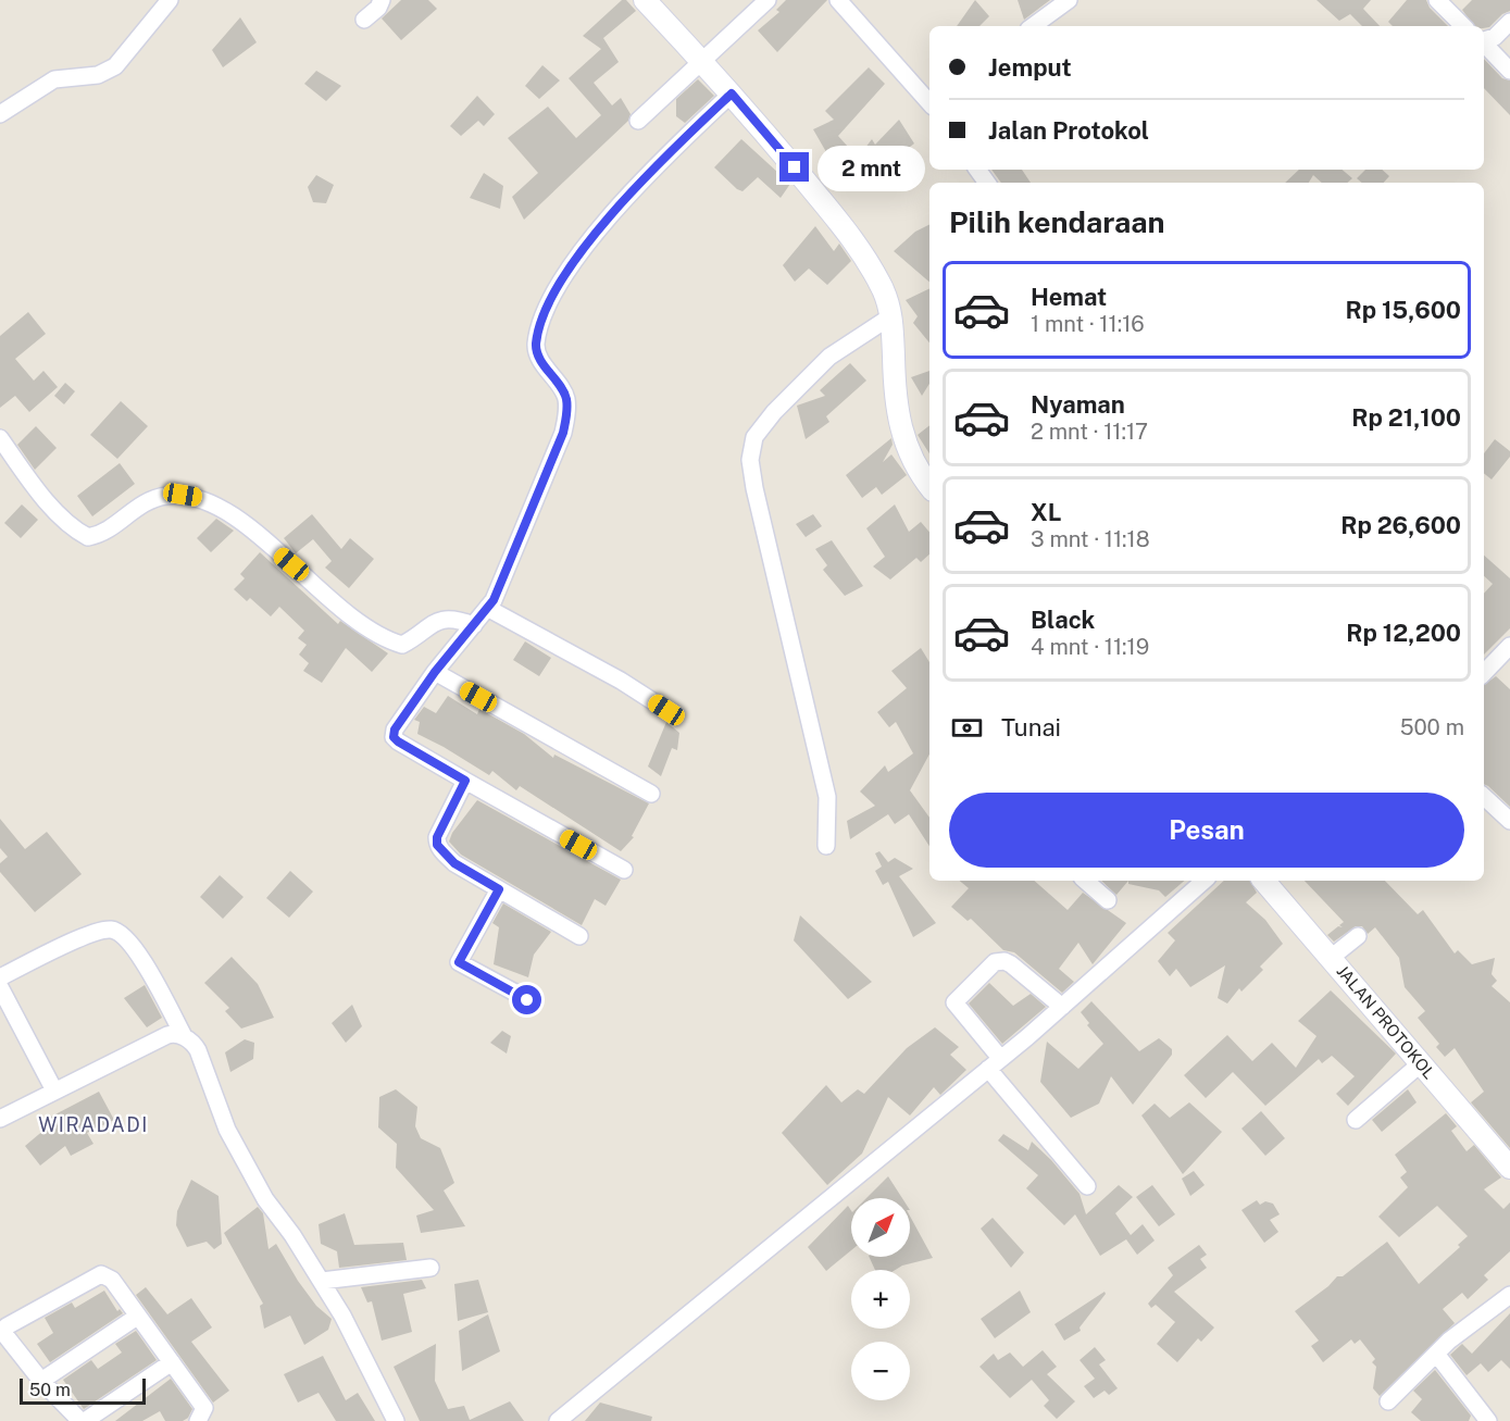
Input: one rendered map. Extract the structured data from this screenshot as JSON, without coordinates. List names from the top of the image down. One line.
{"streets":{"street":["JALAN PROTOKOL"]},"districts":["WIRADADI"],"scale_bar":"50 m","north":"top right","page":{"banner":["Jemput","Jalan Protokol"],"bubble":"2 mnt","heading":"Pilih kendaraan","list":[{"name":"Hemat","note":"1 mnt · 11:16","value":"Rp 15,600"},{"name":"Nyaman","note":"2 mnt · 11:17","value":"Rp 21,100"},{"name":"XL","note":"3 mnt · 11:18","value":"Rp 26,600"},{"name":"Black","note":"4 mnt · 11:19","value":"Rp 12,200"}],"pay":["Tunai","500 m"],"buttons":"Pesan","map_buttons":["+","−"],"scale":"50 m"}}
